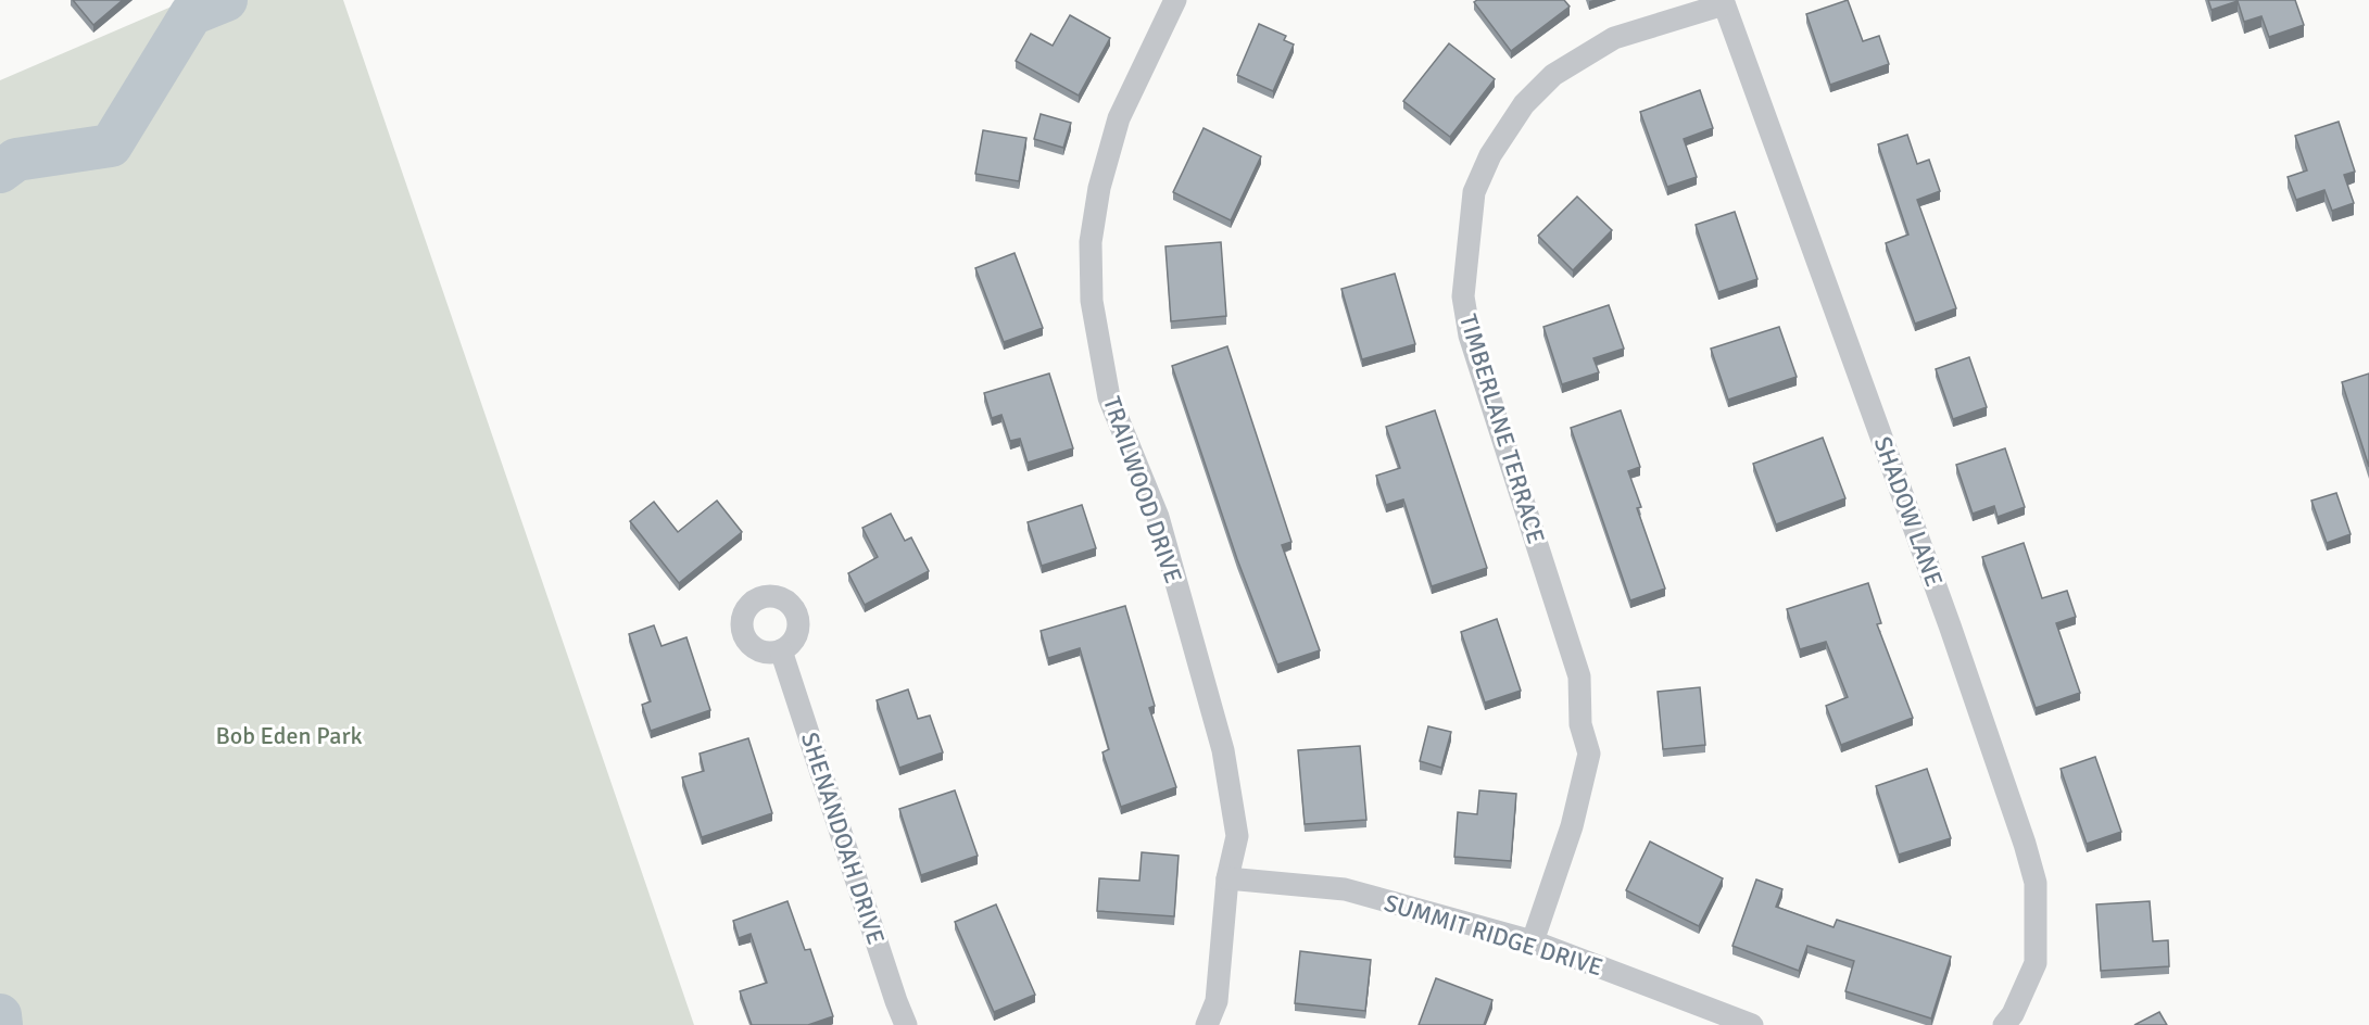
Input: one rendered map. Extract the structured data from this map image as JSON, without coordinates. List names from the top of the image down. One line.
{"streets":{"street":["TIMBERLANE TERRACE","TRAILWOOD DRIVE","SHADOW LANE","SHENANDOAH DRIVE","SUMMIT RIDGE DRIVE"]},"crossings":[["TIMBERLANE TERRACE","SHADOW LANE"],["TIMBERLANE TERRACE","SUMMIT RIDGE DRIVE"],["TRAILWOOD DRIVE","SUMMIT RIDGE DRIVE"]],"parks":["Bob Eden Park"]}
